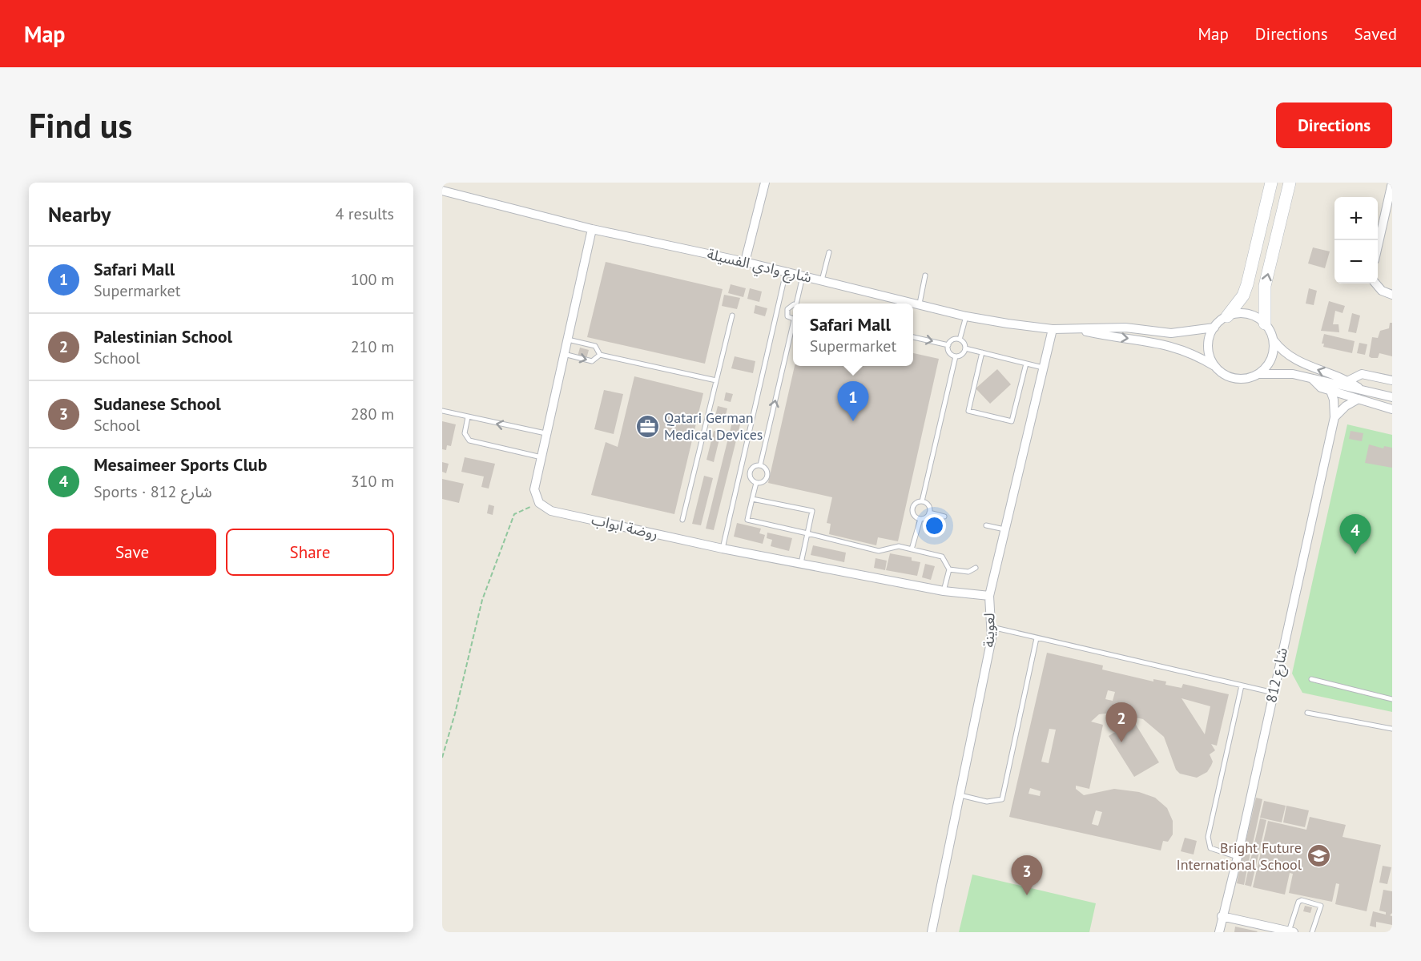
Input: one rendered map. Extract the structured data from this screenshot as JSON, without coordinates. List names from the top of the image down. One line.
{"streets":{"street":["شارع وادي الفسيلة","روضة ابواب","لعوينة","شارع 812"]},"crossings":[["شارع وادي الفسيلة","لعوينة"],["روضة ابواب","لعوينة"]],"places":{"office":["Qatari German Medical Devices"],"school or university":["Bright Future International School"]},"page":{"header":"Map","nav":["Map","Directions","Saved"],"buttons":["Directions",["Save","Share"]],"title":"Find us","heading":["Nearby","4 results"],"map_buttons":["+","−"],"list":[{"mark":"1","name":"Safari Mall","note":"Supermarket","value":"100 m"},{"mark":"2","name":"Palestinian School","note":"School","value":"210 m"},{"mark":"3","name":"Sudanese School","note":"School","value":"280 m"},{"mark":"4","name":"Mesaimeer Sports Club","note":"Sports · شارع 812","value":"310 m"}],"popup":["Safari Mall","Supermarket"],"pins":["1","4","2","3"]}}
